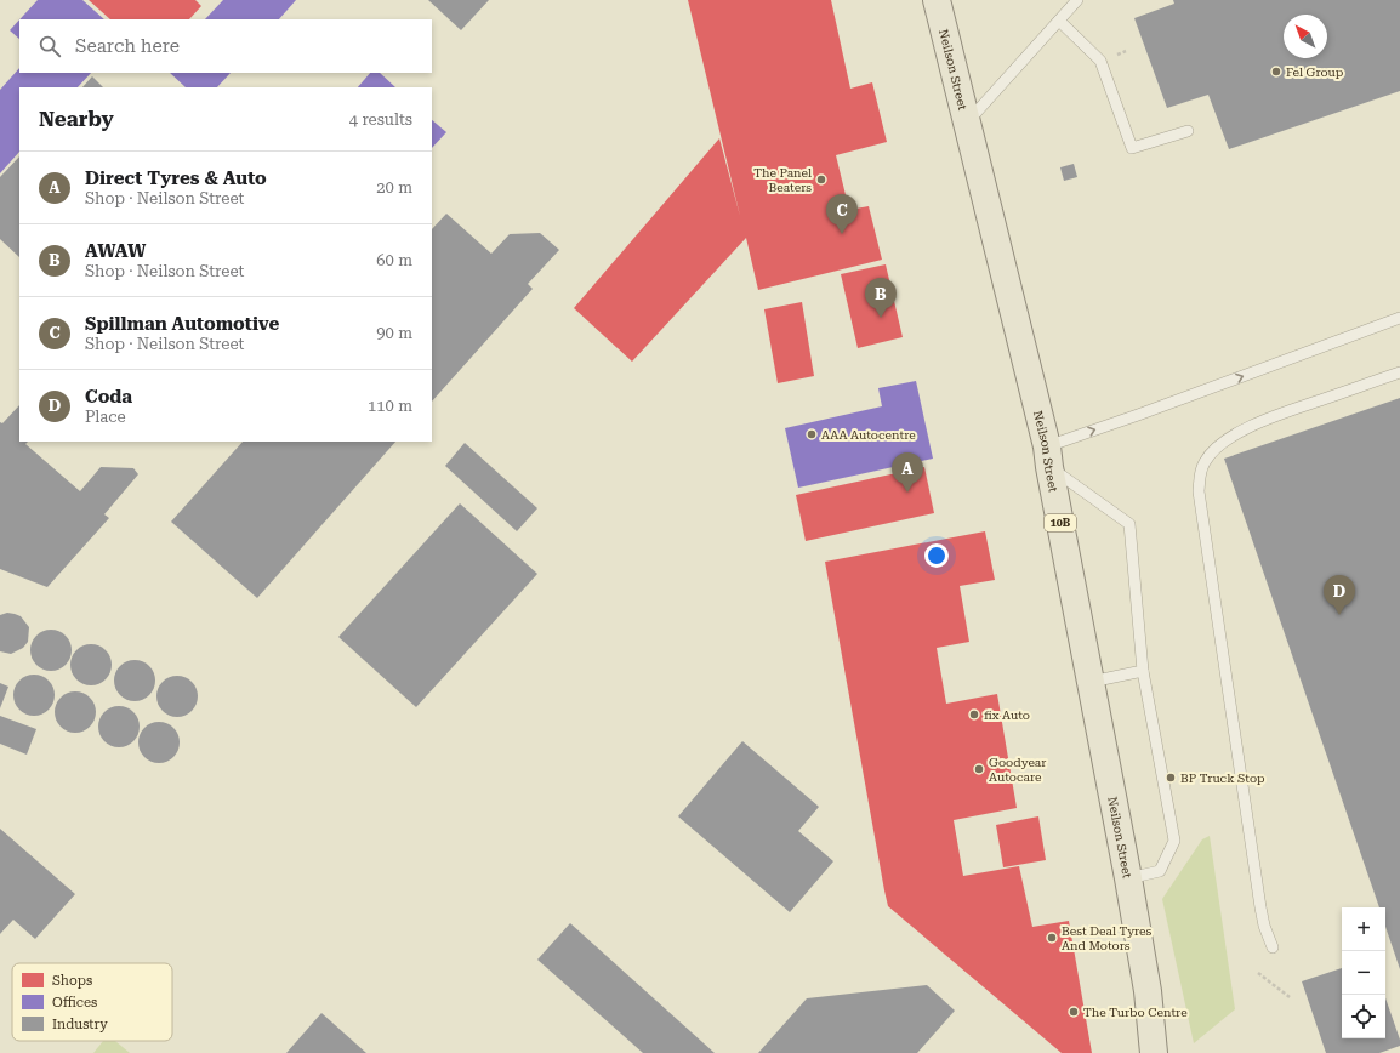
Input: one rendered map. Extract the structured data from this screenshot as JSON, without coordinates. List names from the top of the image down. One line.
{"streets":{"main road":["Neilson Street","10B"]},"places":["Fel Group","The Panel Beaters","AAA Autocentre","fix Auto","Goodyear Autocare","BP Truck Stop","Best Deal Tyres And Motors","The Turbo Centre"],"legend":["Shops","Offices","Industry"],"north":"top left","page":{"search":"Search here","heading":["Nearby","4 results"],"list":[{"mark":"A","name":"Direct Tyres & Auto","note":"Shop · Neilson Street","value":"20 m"},{"mark":"B","name":"AWAW","note":"Shop · Neilson Street","value":"60 m"},{"mark":"C","name":"Spillman Automotive","note":"Shop · Neilson Street","value":"90 m"},{"mark":"D","name":"Coda","note":"Place","value":"110 m"}],"pins":["C","B","A","D"],"map_buttons":["+","−"]}}
